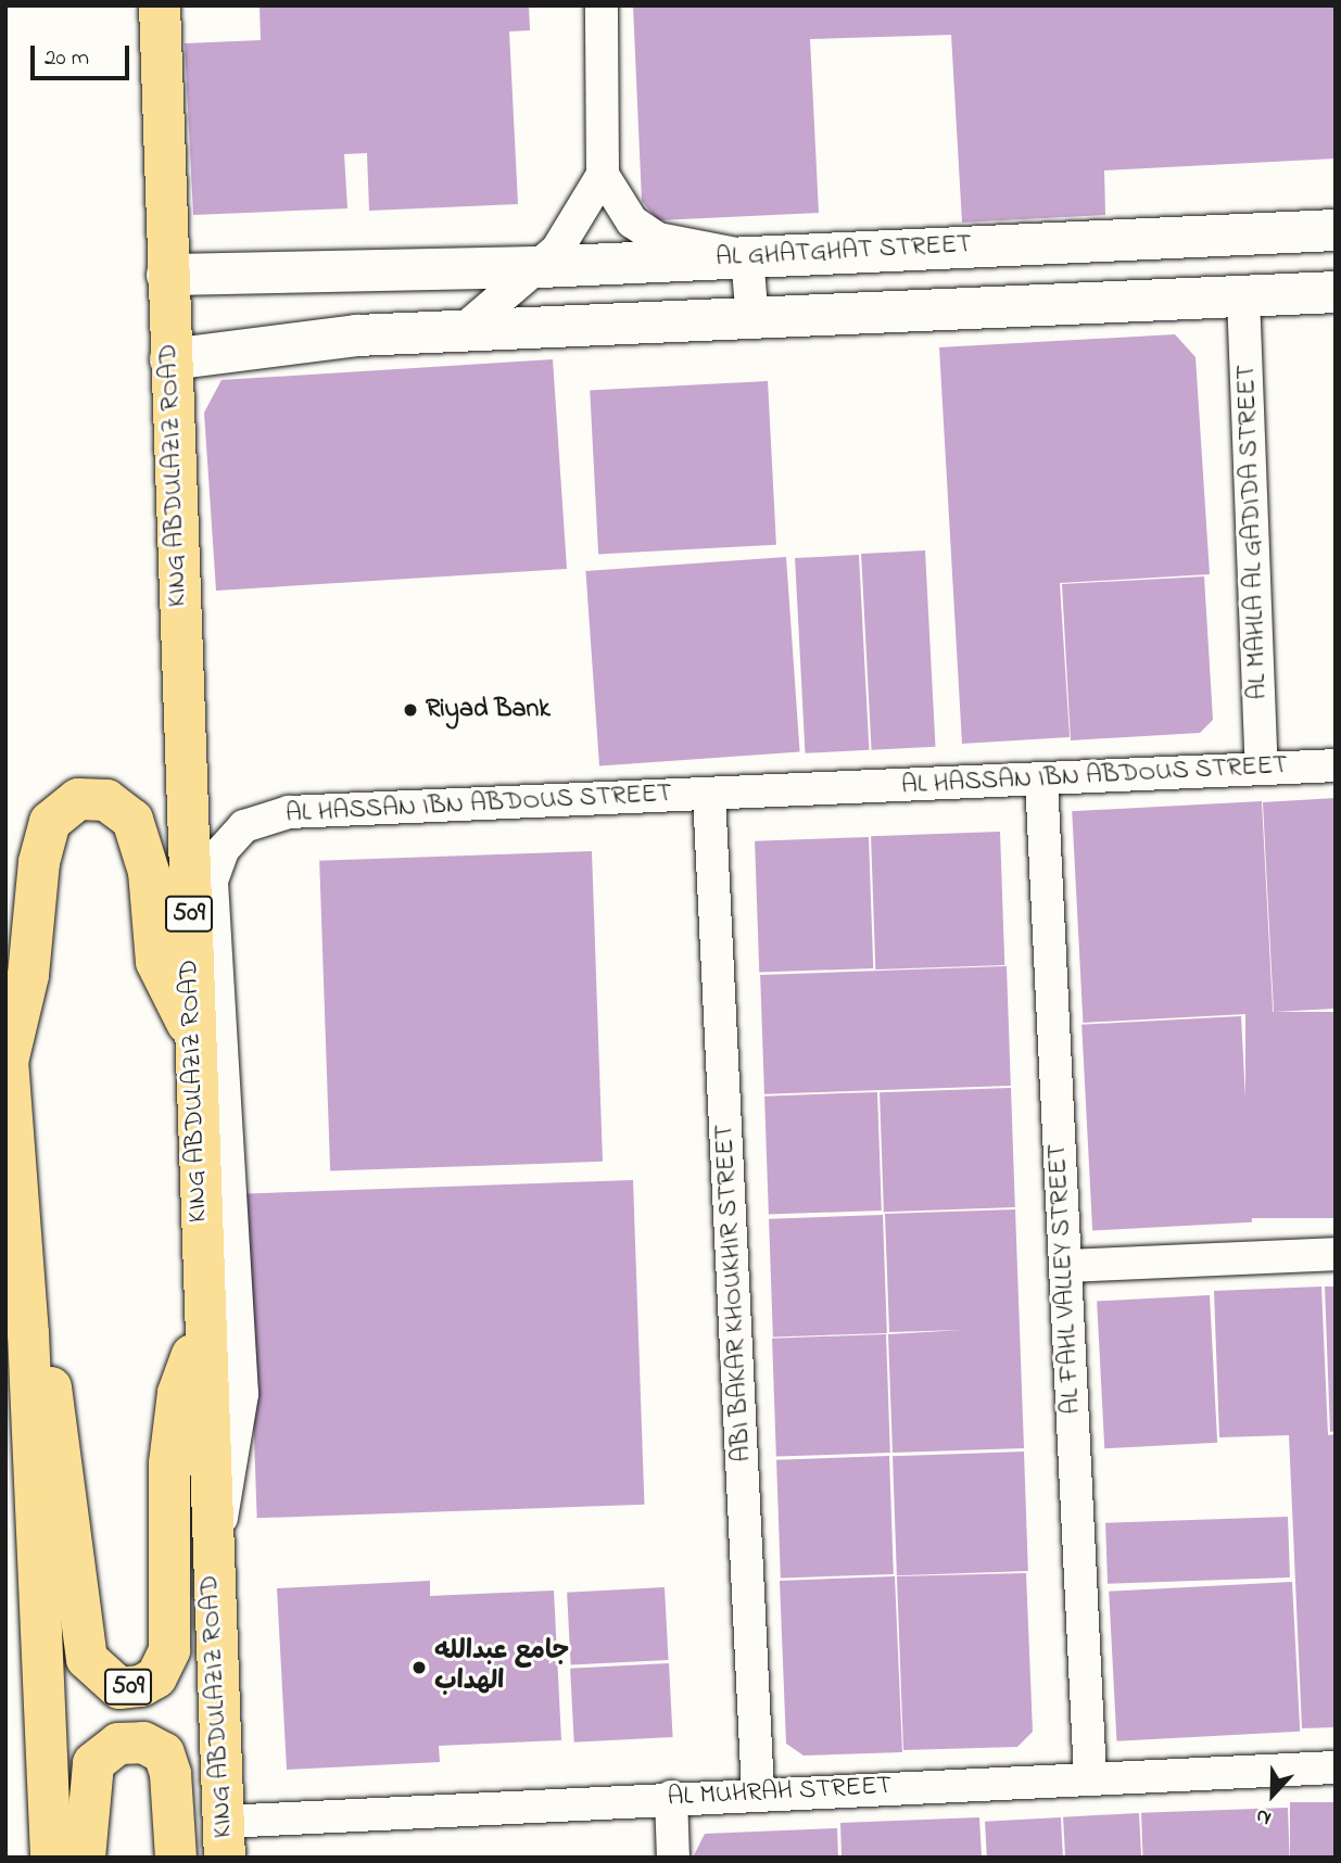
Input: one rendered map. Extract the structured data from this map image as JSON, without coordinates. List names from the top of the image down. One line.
{"streets":{"main road":["KING ABDULAZIZ ROAD","509"],"street":["AL GHATGHAT STREET","AL MAHLA AL GADIDA STREET","AL HASSAN IBN ABDOUS STREET","AL FAHL VALLEY STREET","ABI BAKAR KHOUKHIR STREET","AL MUHRAH STREET"]},"crossings":[["AL GHATGHAT STREET","KING ABDULAZIZ ROAD"],["KING ABDULAZIZ ROAD","AL HASSAN IBN ABDOUS STREET"],["KING ABDULAZIZ ROAD","509"],["KING ABDULAZIZ ROAD","AL MUHRAH STREET"],["AL MAHLA AL GADIDA STREET","AL HASSAN IBN ABDOUS STREET"],["AL HASSAN IBN ABDOUS STREET","AL FAHL VALLEY STREET"],["AL HASSAN IBN ABDOUS STREET","ABI BAKAR KHOUKHIR STREET"],["AL FAHL VALLEY STREET","AL MUHRAH STREET"],["ABI BAKAR KHOUKHIR STREET","AL MUHRAH STREET"]],"places":["Riyad Bank","جامع عبدالله الهداب"],"scale_bar":"20 m","north":"bottom"}
